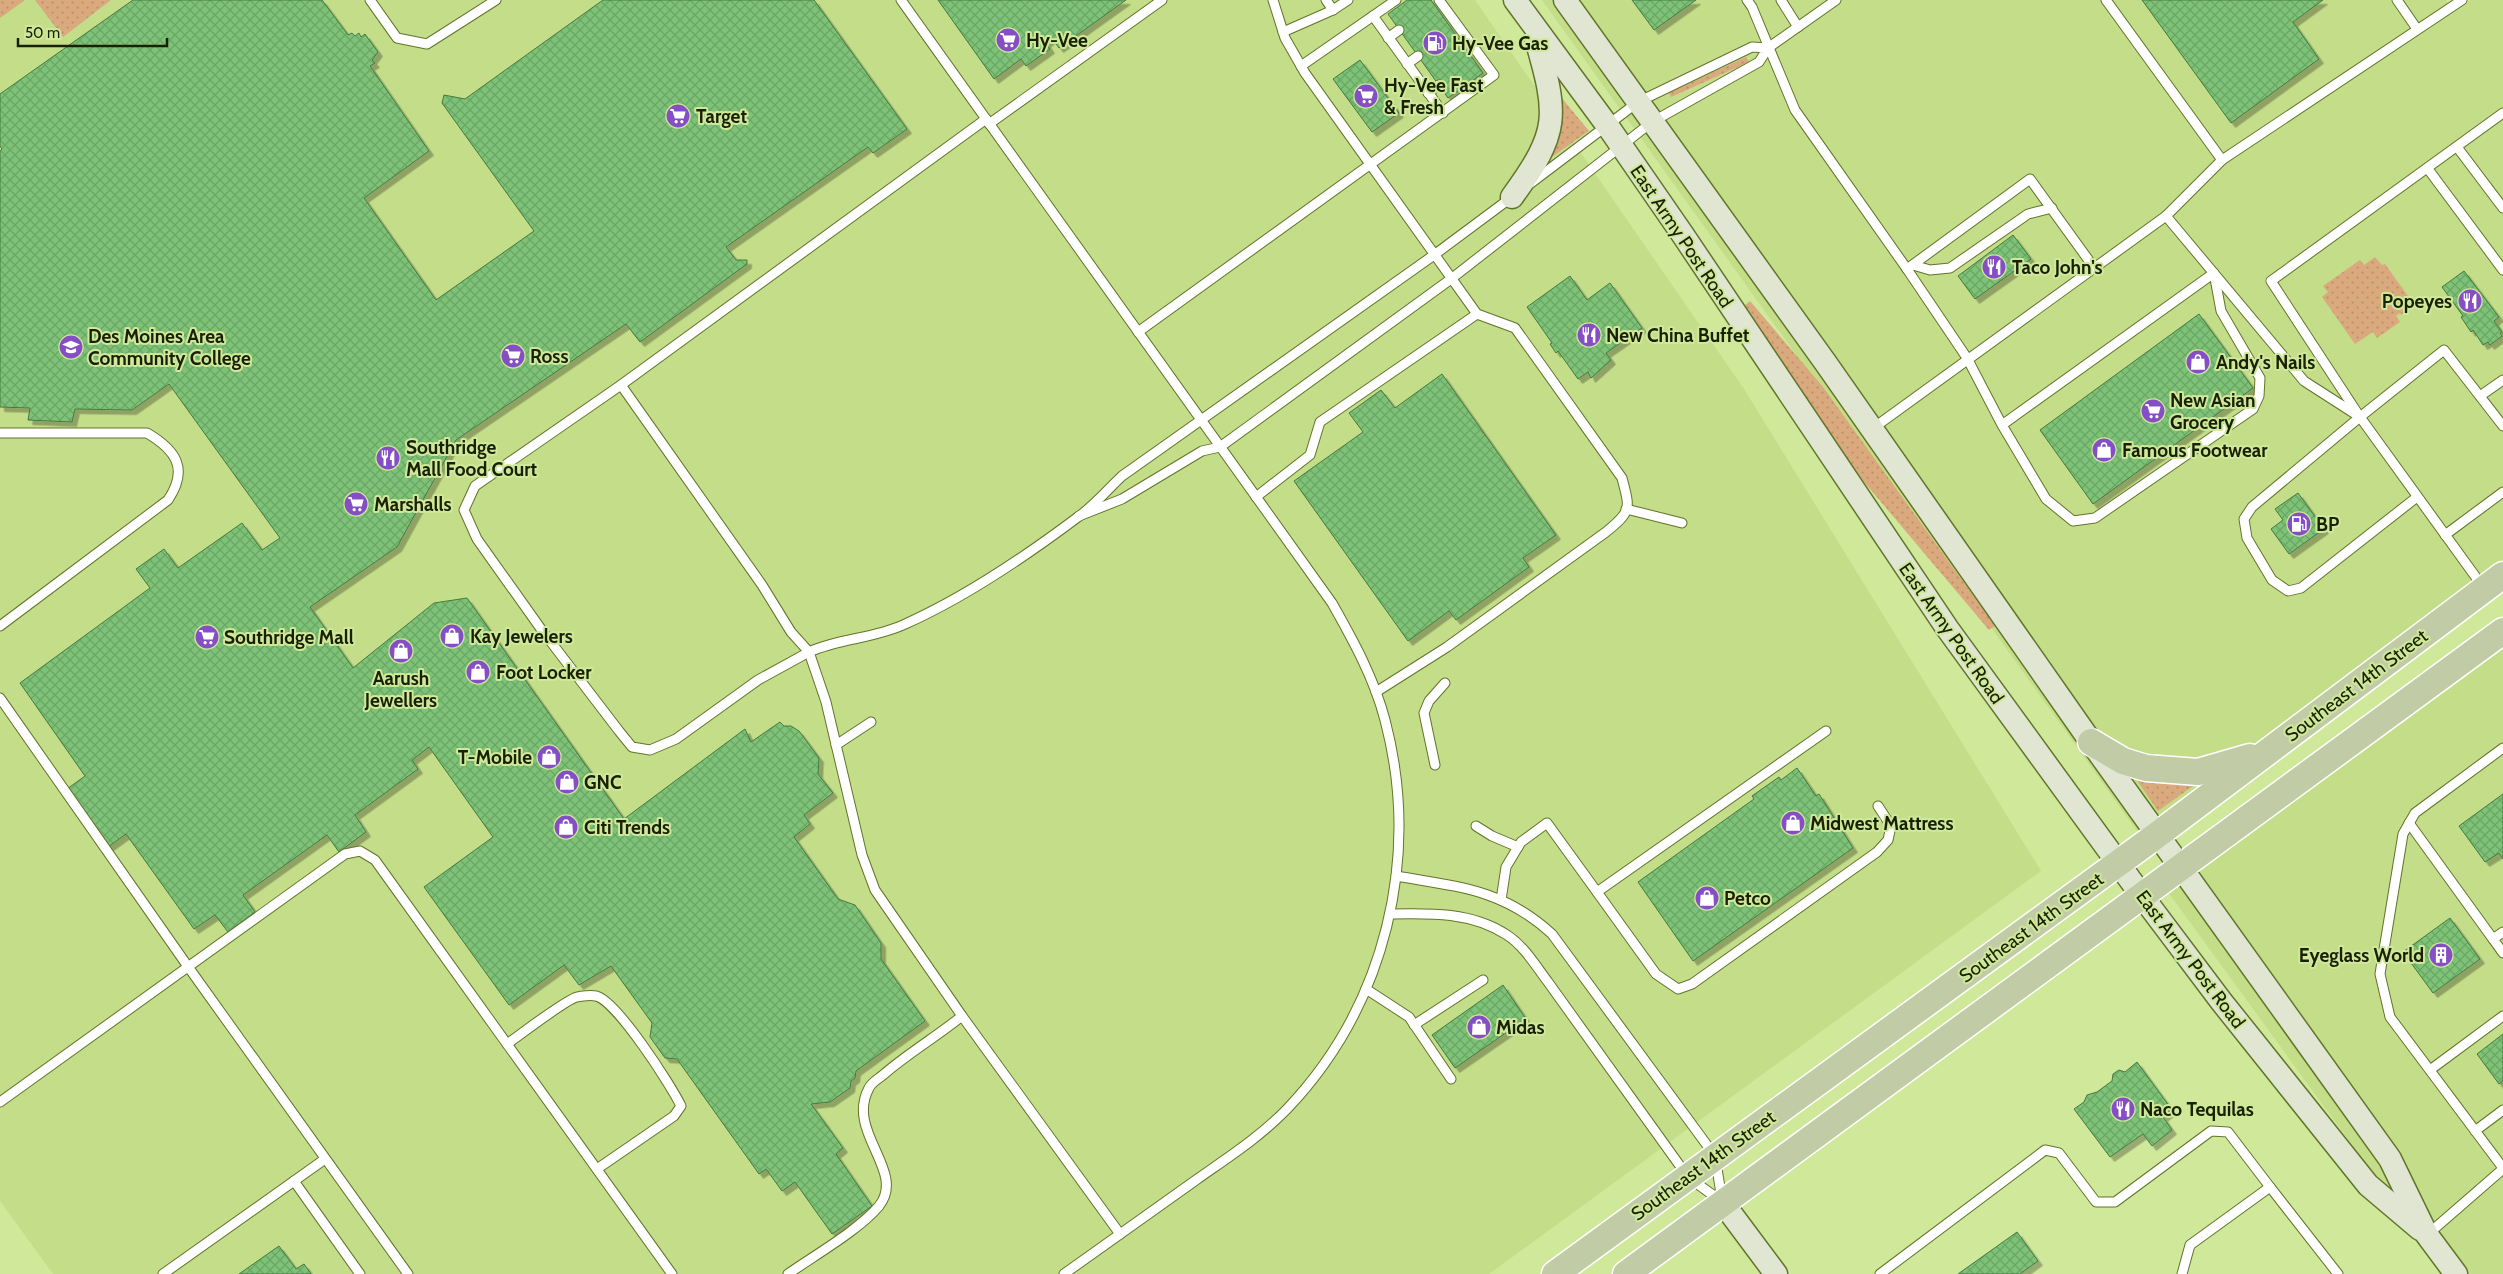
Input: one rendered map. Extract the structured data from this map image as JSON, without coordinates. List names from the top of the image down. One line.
{"streets":{"main road":["East Army Post Road","Southeast 14th Street"]},"crossings":[["East Army Post Road","Southeast 14th Street"]],"places":{"supermarket":["Hy-Vee","Hy-Vee Fast & Fresh","Target","Ross","New Asian Grocery","Marshalls","Southridge Mall"],"fuel station":["Hy-Vee Gas","BP"],"restaurant":["Taco John's","Popeyes","New China Buffet","Southridge Mall Food Court","Naco Tequilas"],"school or university":["Des Moines Area Community College"],"shop":["Andy's Nails","Famous Footwear","Kay Jewelers","Aarush Jewellers","Foot Locker","T-Mobile","GNC","Midwest Mattress","Citi Trends","Petco","Midas"],"building":["Eyeglass World"]},"scale_bar":"50 m"}
